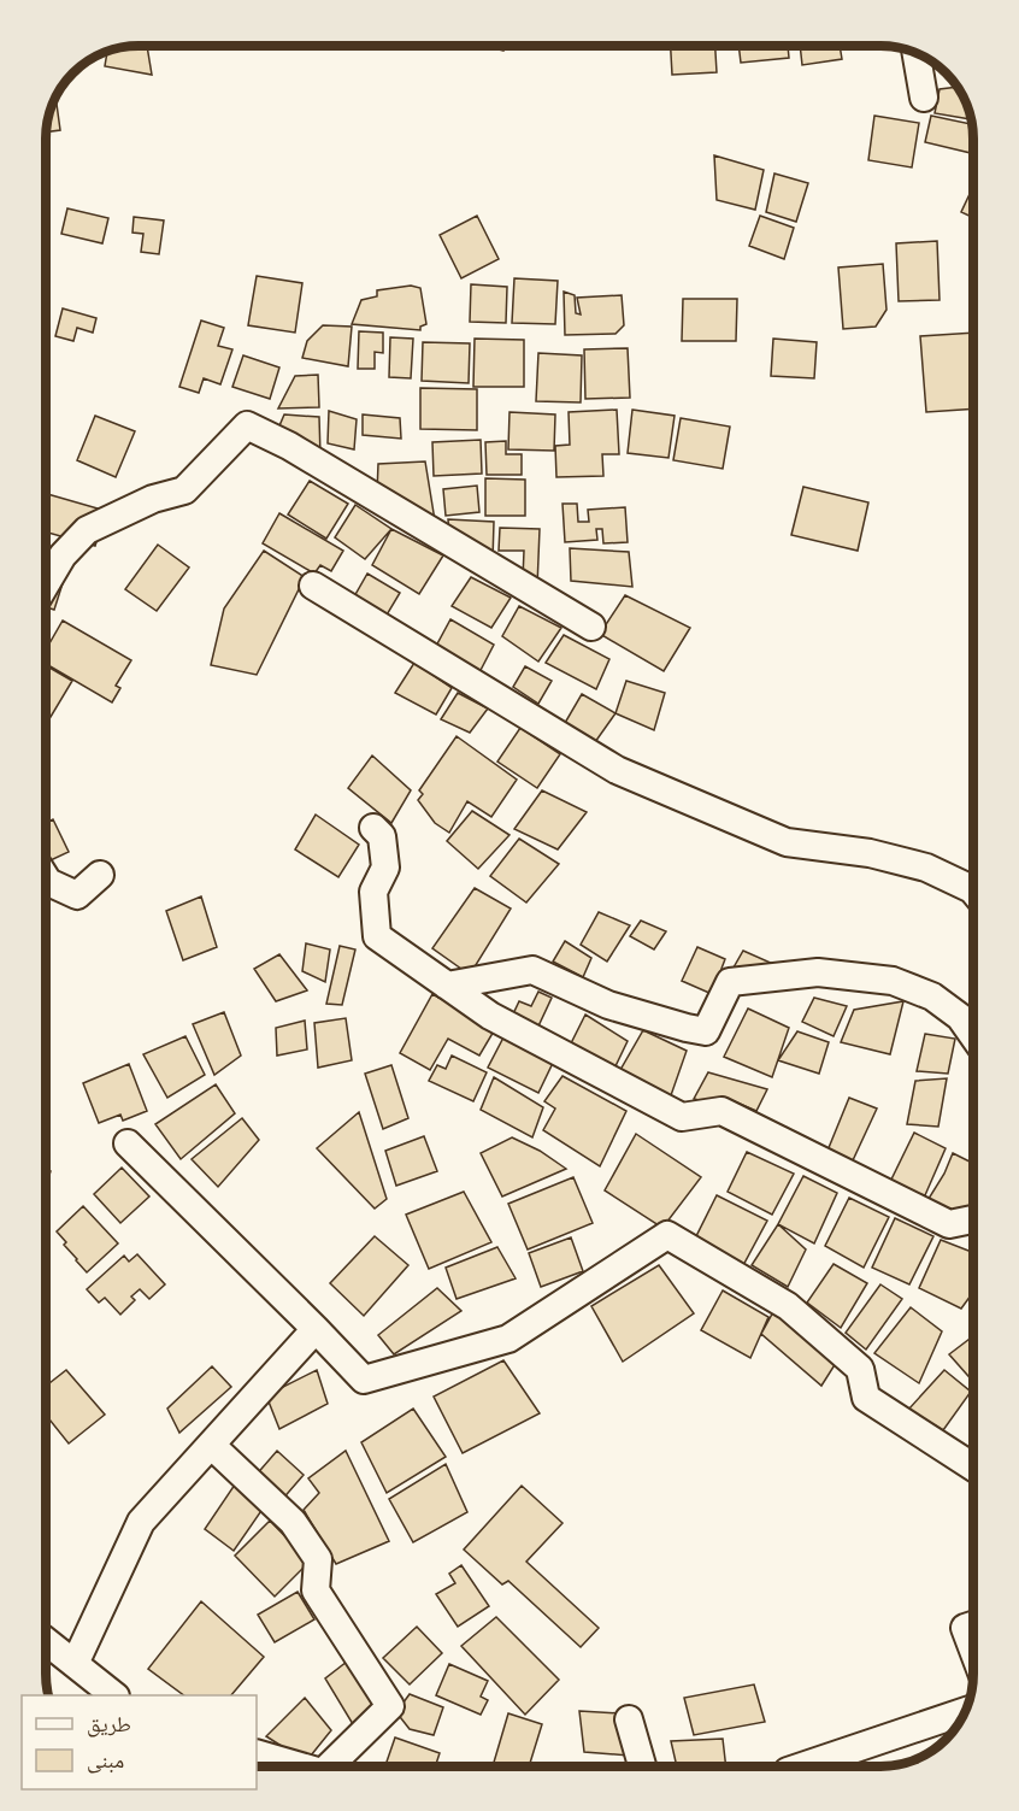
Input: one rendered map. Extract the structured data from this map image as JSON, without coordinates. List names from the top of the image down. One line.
{"legend":["طريق","مبنى"]}
